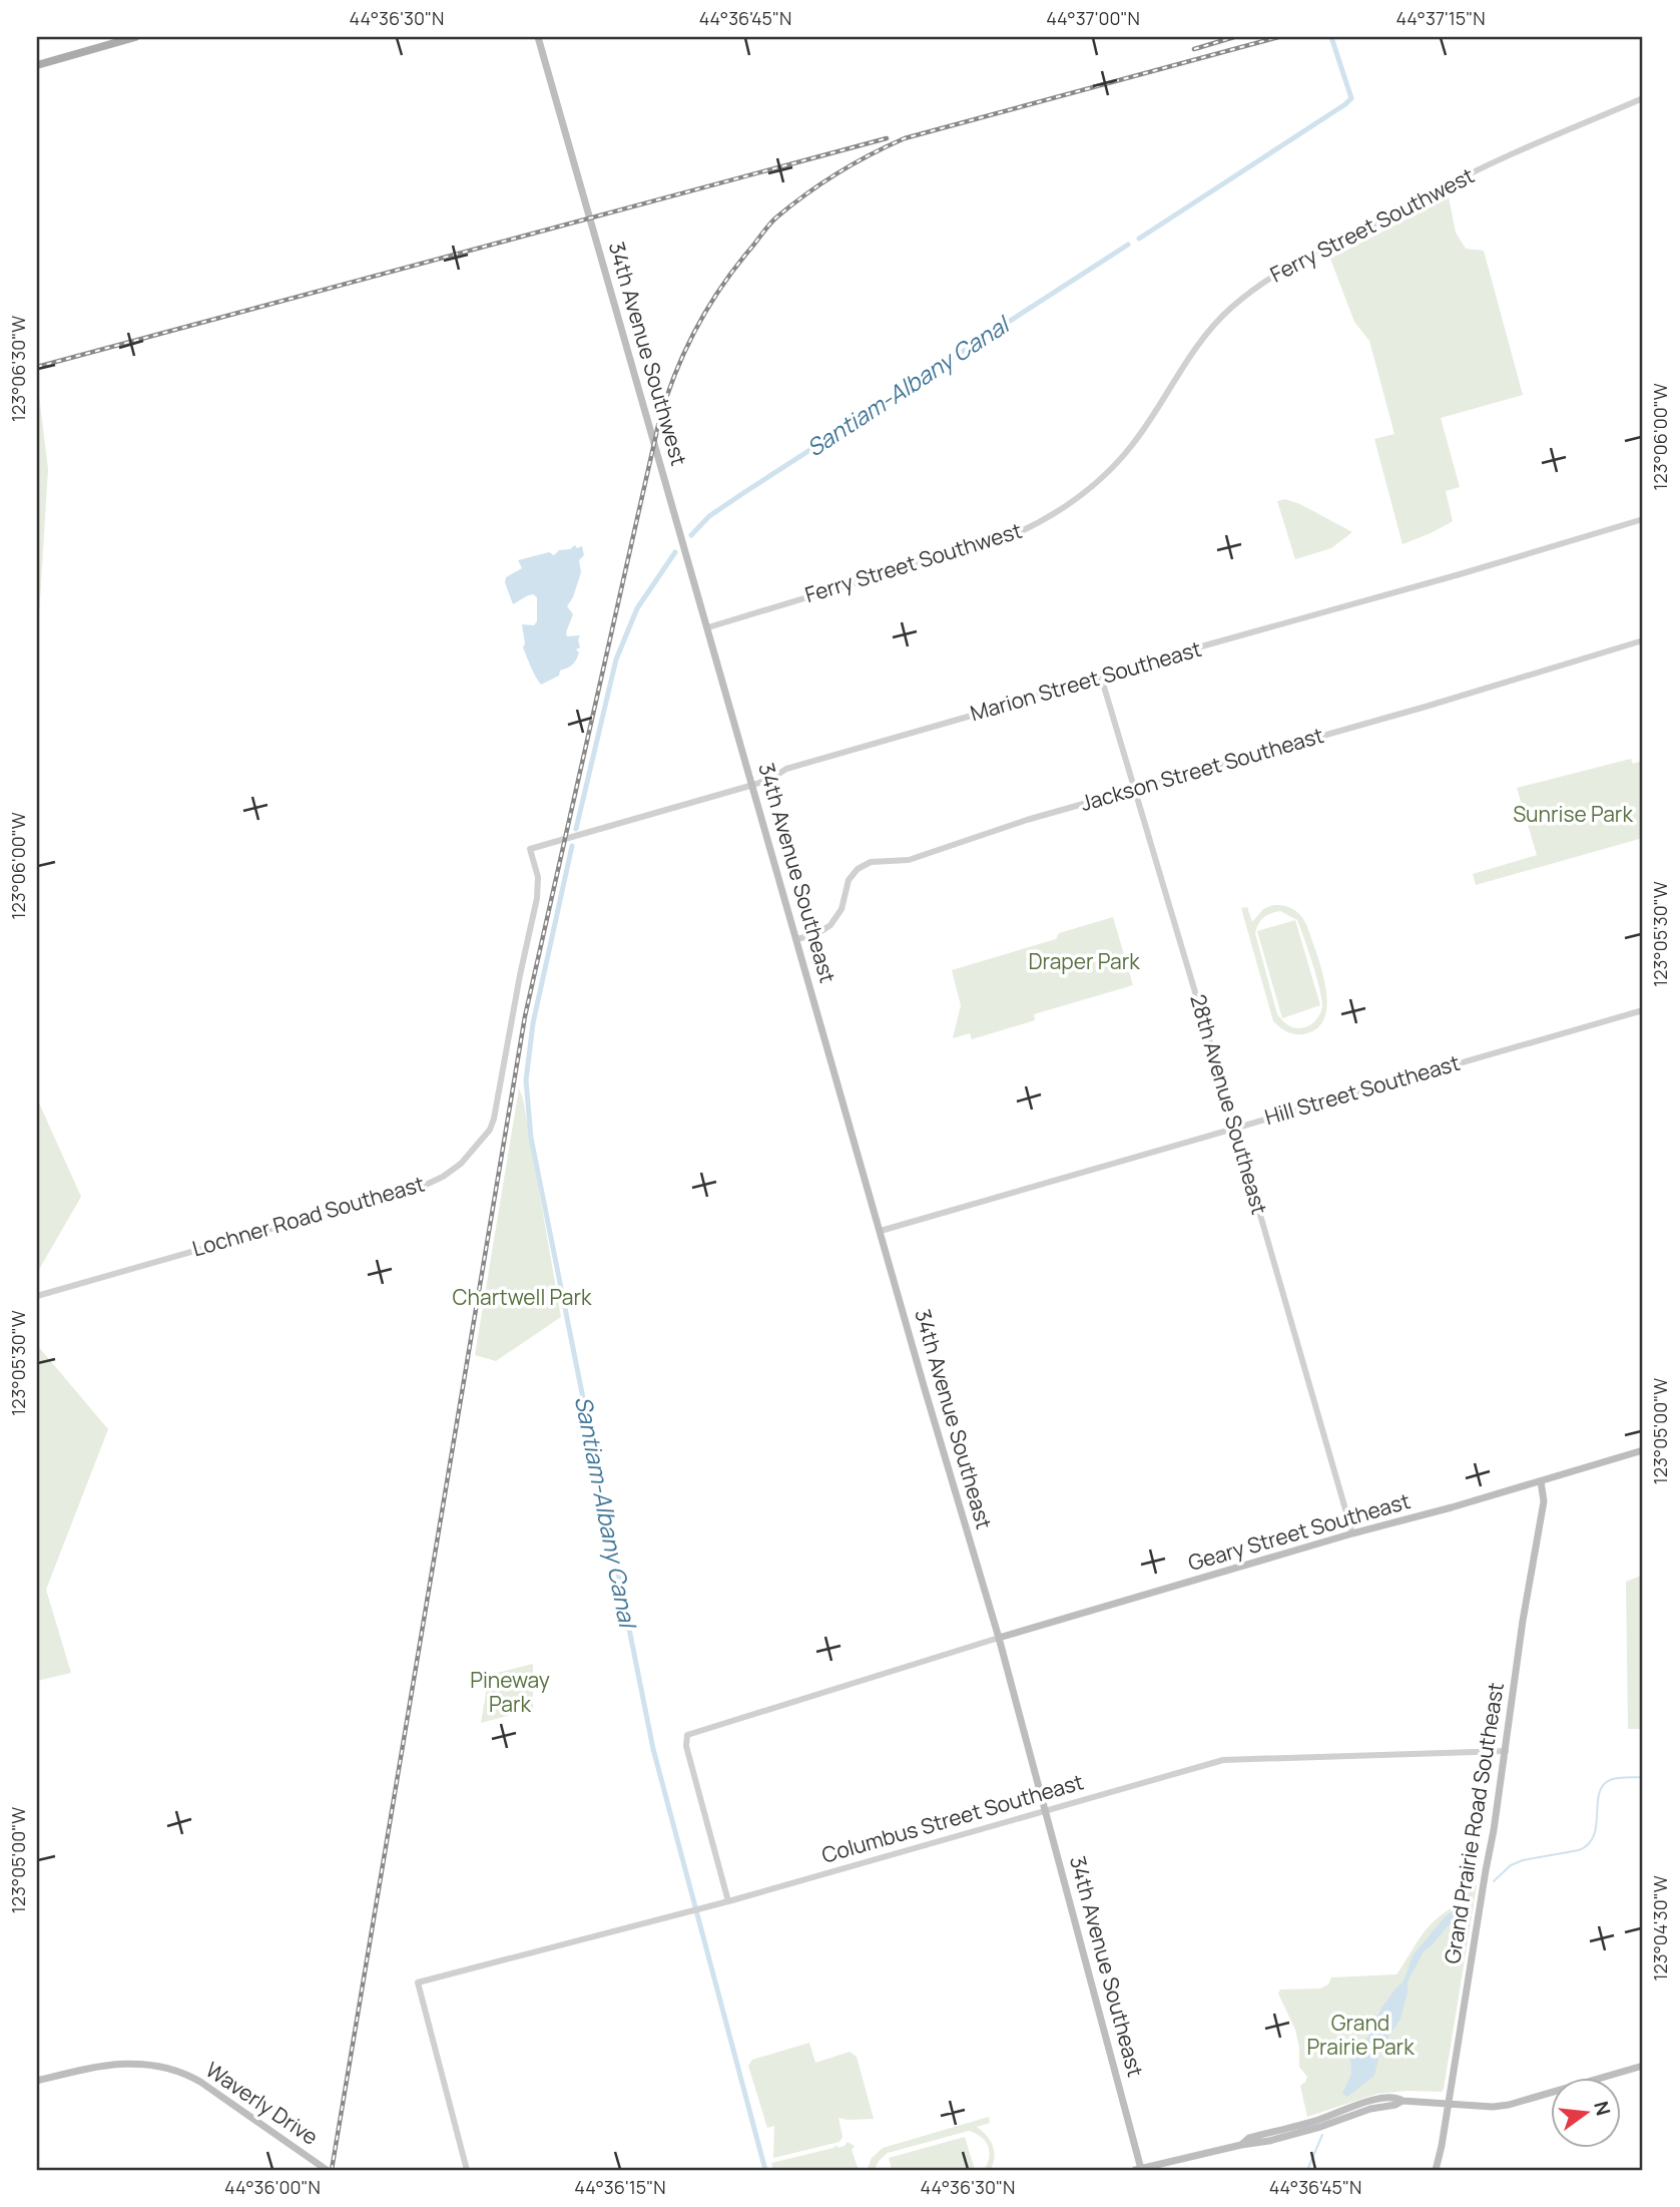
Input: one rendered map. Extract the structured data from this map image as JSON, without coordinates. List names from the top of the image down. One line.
{"streets":{"main road":["34th Avenue Southwest","34th Avenue Southeast","Geary Street Southeast","Grand Prairie Road Southeast","Waverly Drive"],"street":["Ferry Street Southwest","Marion Street Southeast","Jackson Street Southeast","Hill Street Southeast","28th Avenue Southeast","Lochner Road Southeast","Columbus Street Southeast"]},"crossings":[["Ferry Street Southwest","34th Avenue Southwest"],["34th Avenue Southwest","34th Avenue Southeast"],["Marion Street Southeast","34th Avenue Southeast"],["Marion Street Southeast","28th Avenue Southeast"],["Marion Street Southeast","Lochner Road Southeast"],["Jackson Street Southeast","34th Avenue Southeast"],["Jackson Street Southeast","28th Avenue Southeast"],["34th Avenue Southeast","Hill Street Southeast"],["34th Avenue Southeast","Geary Street Southeast"],["34th Avenue Southeast","Columbus Street Southeast"],["Hill Street Southeast","28th Avenue Southeast"],["28th Avenue Southeast","Geary Street Southeast"],["Geary Street Southeast","Columbus Street Southeast"],["Geary Street Southeast","Grand Prairie Road Southeast"],["Columbus Street Southeast","Grand Prairie Road Southeast"]],"water":["Santiam-Albany Canal"],"parks":["Sunrise Park","Draper Park","Chartwell Park","Pineway Park","Grand Prairie Park"],"north":"right","coordinates":["44°36'30\"N","44°36'45\"N","44°37'00\"N","44°37'15\"N","123°06'30\"W","123°06'00\"W","123°05'30\"W","123°05'00\"W","123°04'30\"W","44°36'00\"N","44°36'15\"N"]}
